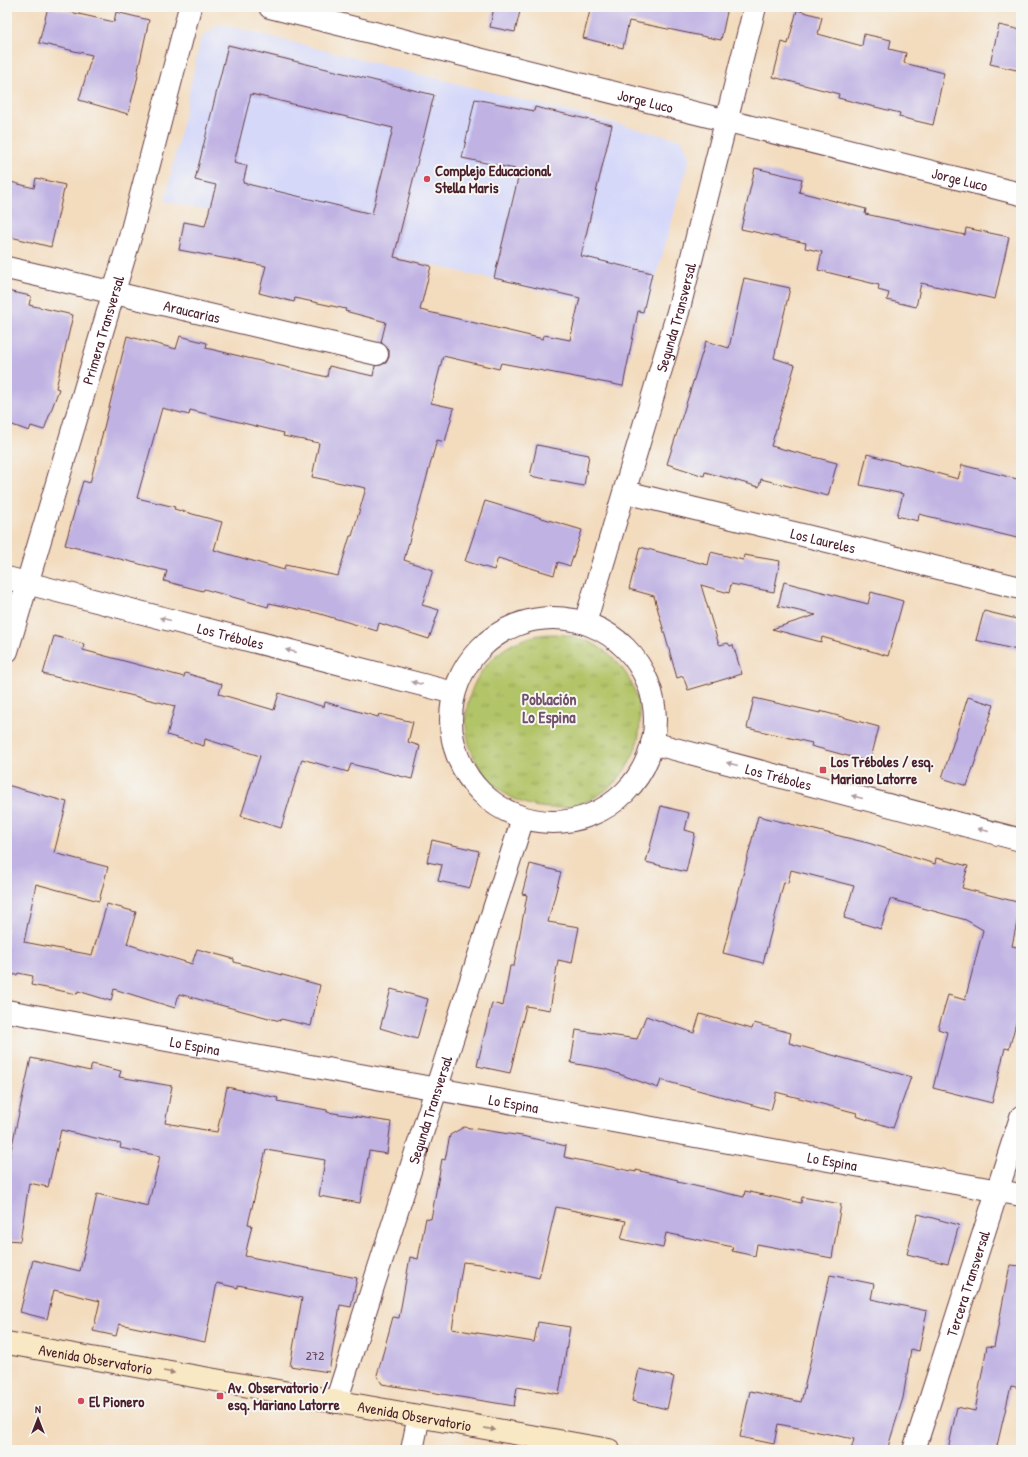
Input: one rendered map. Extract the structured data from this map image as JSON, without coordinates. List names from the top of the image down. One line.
{"streets":{"main road":["Avenida Observatorio"],"street":["Jorge Luco","Araucarias","Segunda Transversal","Primera Transversal","Los Laureles","Los Tréboles","Lo Espina","Tercera Transversal"]},"crossings":[["Jorge Luco","Segunda Transversal"],["Araucarias","Primera Transversal"],["Segunda Transversal","Los Laureles"],["Segunda Transversal","Lo Espina"],["Segunda Transversal","Avenida Observatorio"],["Primera Transversal","Los Tréboles"],["Lo Espina","Tercera Transversal"]],"one_way":["Los Tréboles","Avenida Observatorio"],"districts":["Población Lo Espina"],"places":{"other":["Complejo Educacional Stella Maris","El Pionero"],"transit":["Los Tréboles / esq. Mariano Latorre","Av. Observatorio / esq. Mariano Latorre"]},"house_numbers":["272"],"north":"top"}
